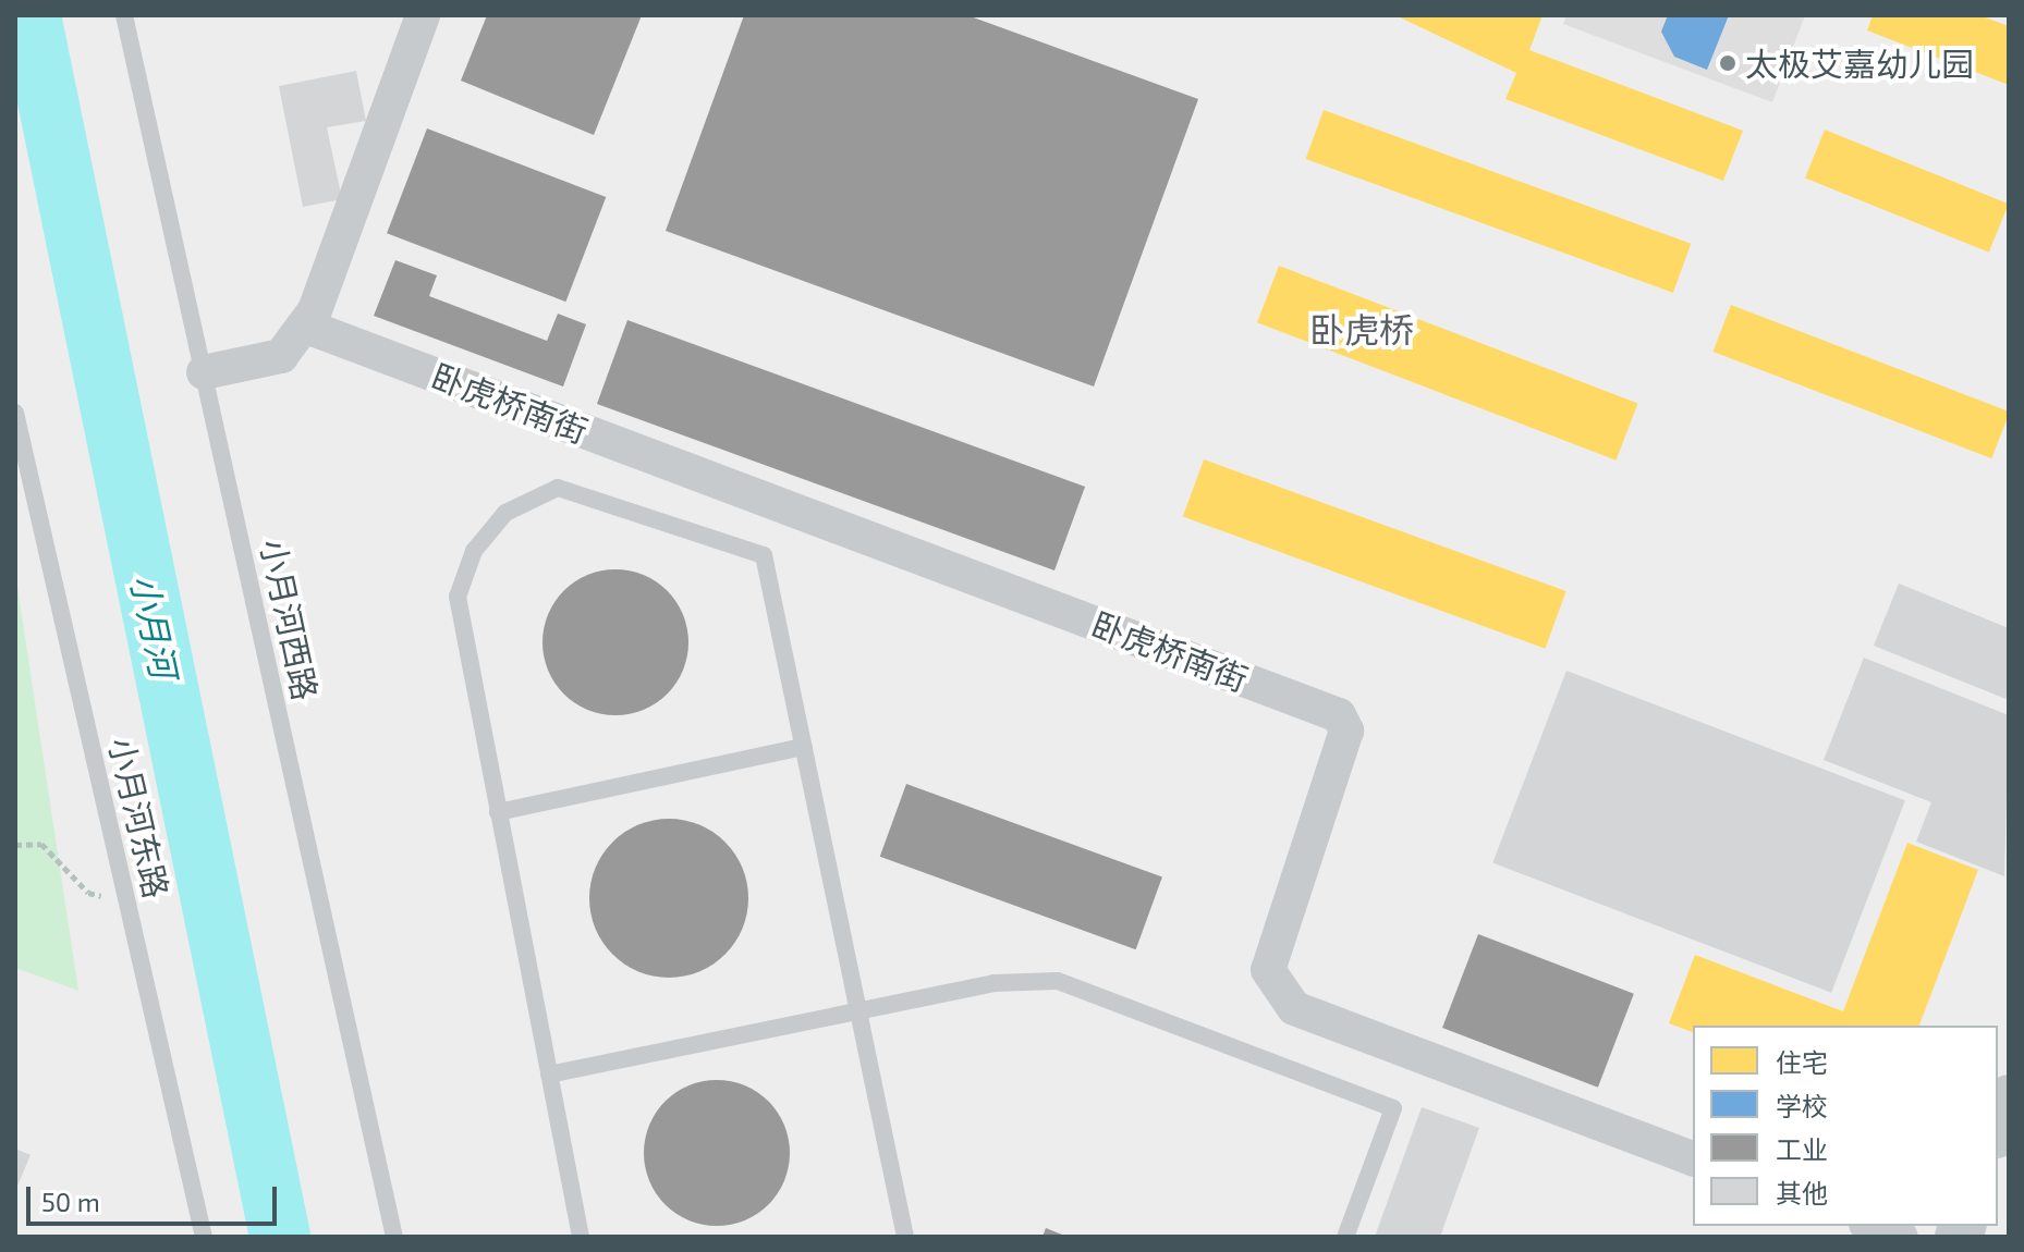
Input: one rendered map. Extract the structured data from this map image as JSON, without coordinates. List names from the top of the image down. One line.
{"streets":{"street":["卧虎桥南街"],"lane":["小月河西路","小月河东路"]},"districts":["卧虎桥"],"water":["小月河"],"places":["太极艾嘉幼儿园"],"legend":["住宅","学校","工业","其他"],"scale_bar":"50 m"}
